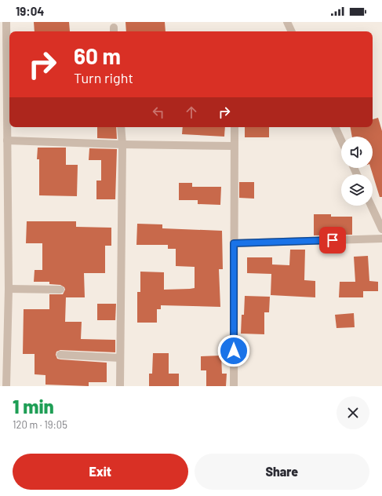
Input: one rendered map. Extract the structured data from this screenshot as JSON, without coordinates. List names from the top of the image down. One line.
{"page":{"status":"19:04","turn":["60 m","Turn right"],"heading":["1 min","120 m · 19:05"],"buttons":["Exit","Share"]}}
